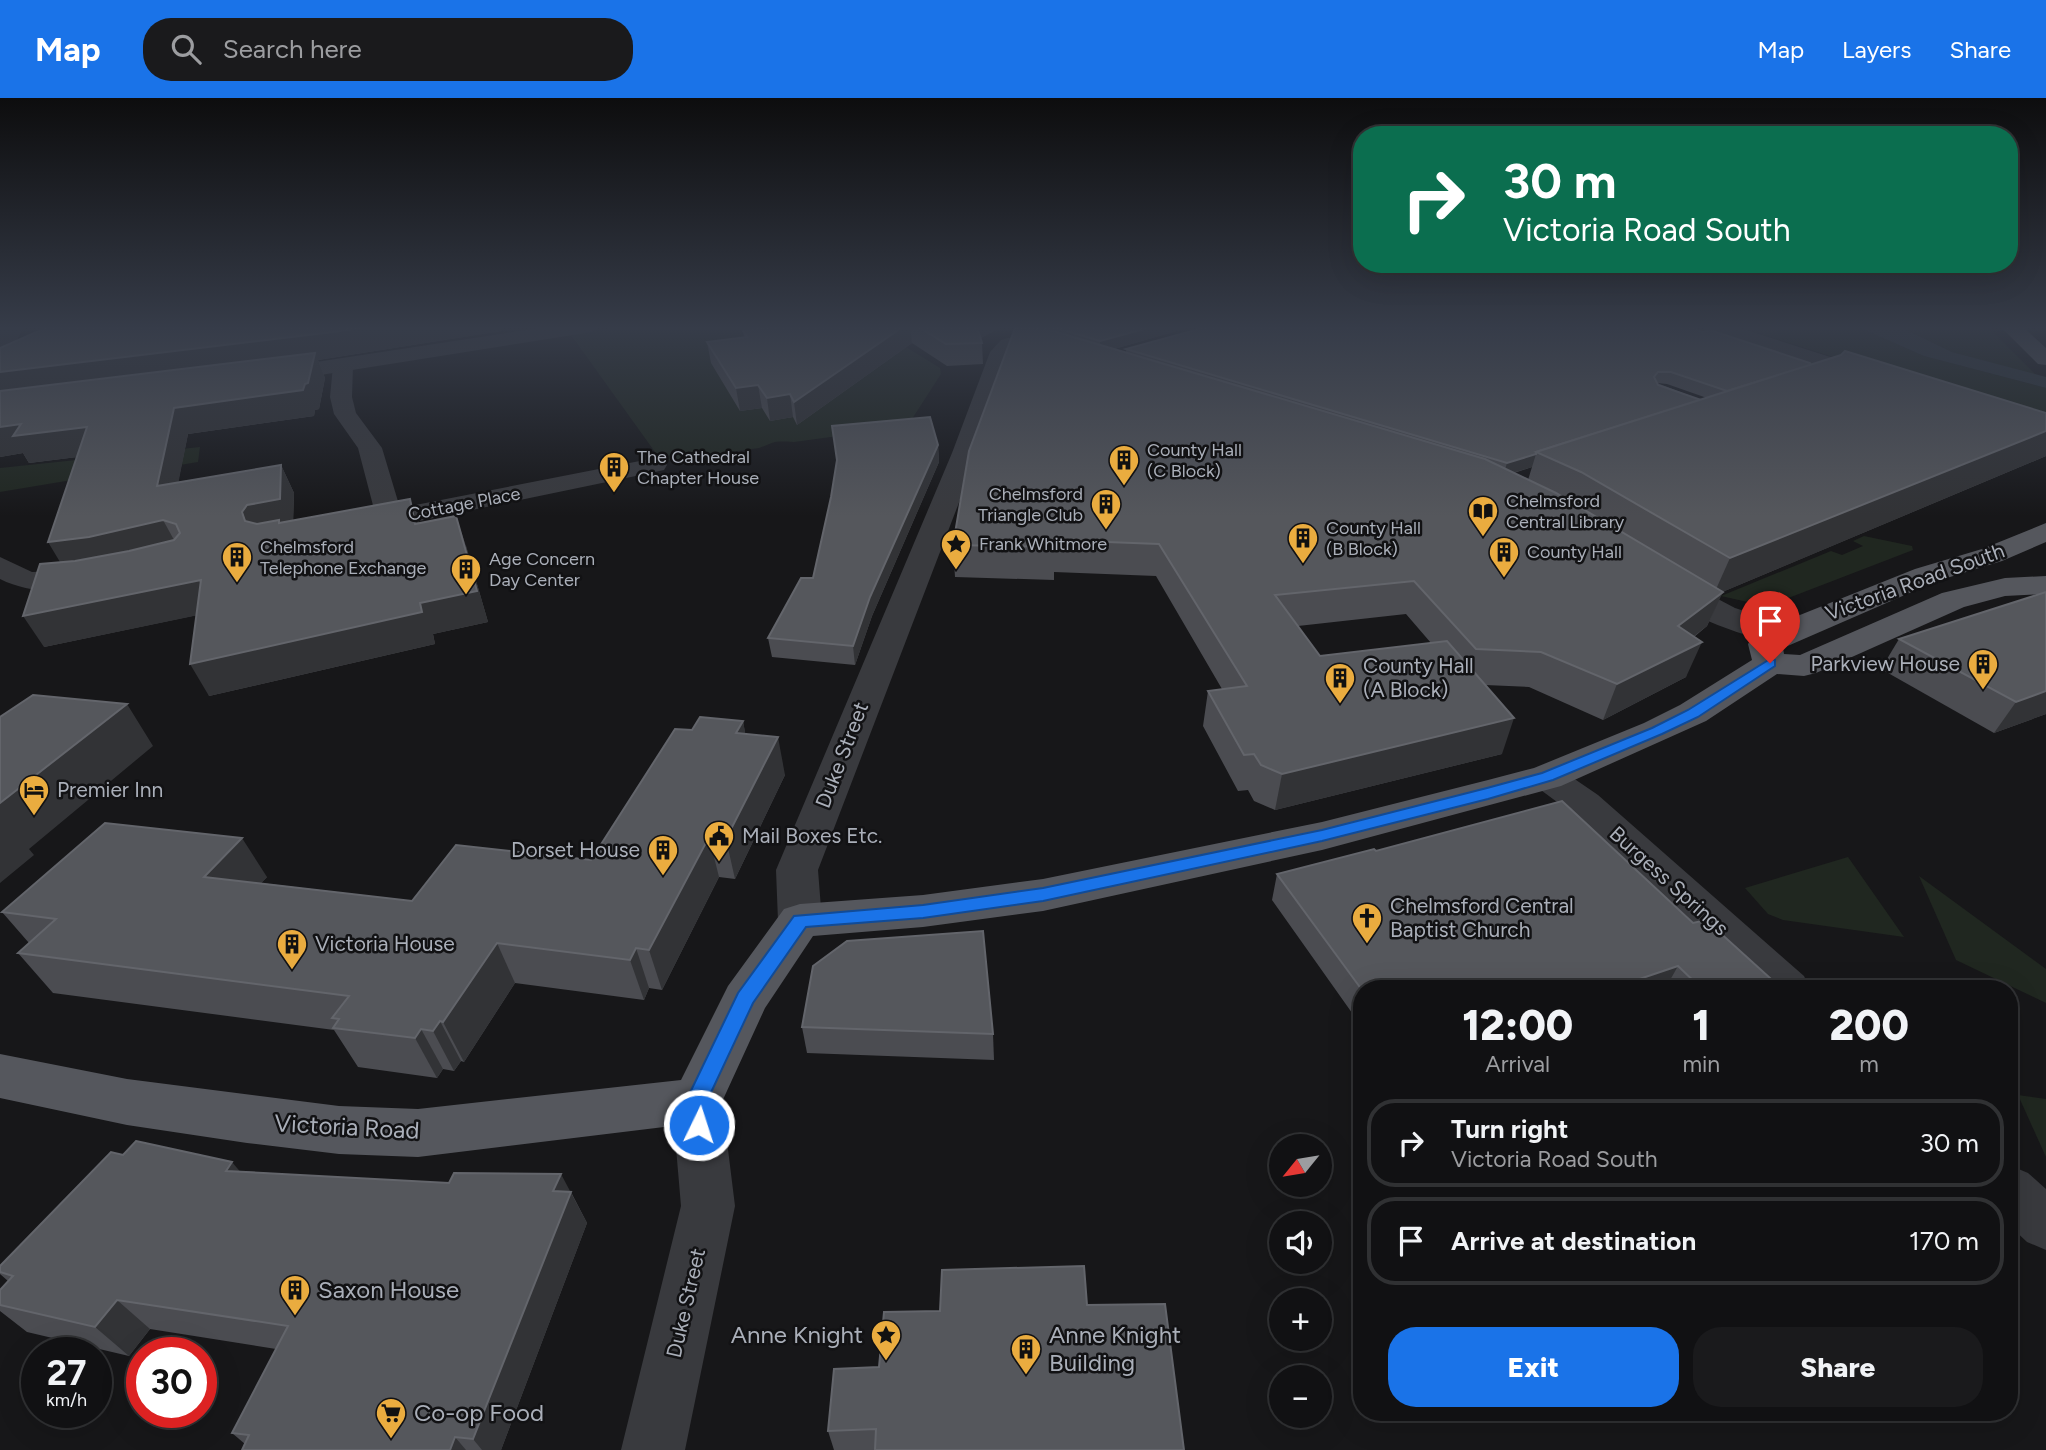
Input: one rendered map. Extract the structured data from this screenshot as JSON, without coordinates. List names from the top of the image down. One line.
{"streets":{"main road":["Victoria Road South","Victoria Road"],"street":["Cottage Place","Duke Street","Burgess Springs"]},"crossings":[["Victoria Road South","Duke Street"],["Victoria Road South","Burgess Springs"],["Duke Street","Victoria Road"]],"places":{"building":["County Hall (C Block)","The Cathedral Chapter House","Chelmsford Triangle Club","County Hall (B Block)","County Hall","Chelmsford Telephone Exchange","Age Concern Day Center","Parkview House","County Hall (A Block)","Dorset House","Victoria House","Saxon House","Anne Knight Building"],"library":["Chelmsford Central Library"],"place":["Frank Whitmore","Anne Knight"],"hotel":["Premier Inn"],"public building":["Mail Boxes Etc."],"church":["Chelmsford Central Baptist Church"],"supermarket":["Co-op Food"]},"north":"bottom left","page":{"header":"Map","search":"Search here","nav":["Map","Layers","Share"],"turn":["30 m","Victoria Road South"],"eta":["12:00","Arrival","1","min","200","m"],"list":[{"name":"Turn right","note":"Victoria Road South","value":"30 m"},{"name":"Arrive at destination","value":"170 m"}],"map_buttons":["+","−"],"buttons":["Exit","Share"],"speed":"27 km/h","limit":"30"}}
